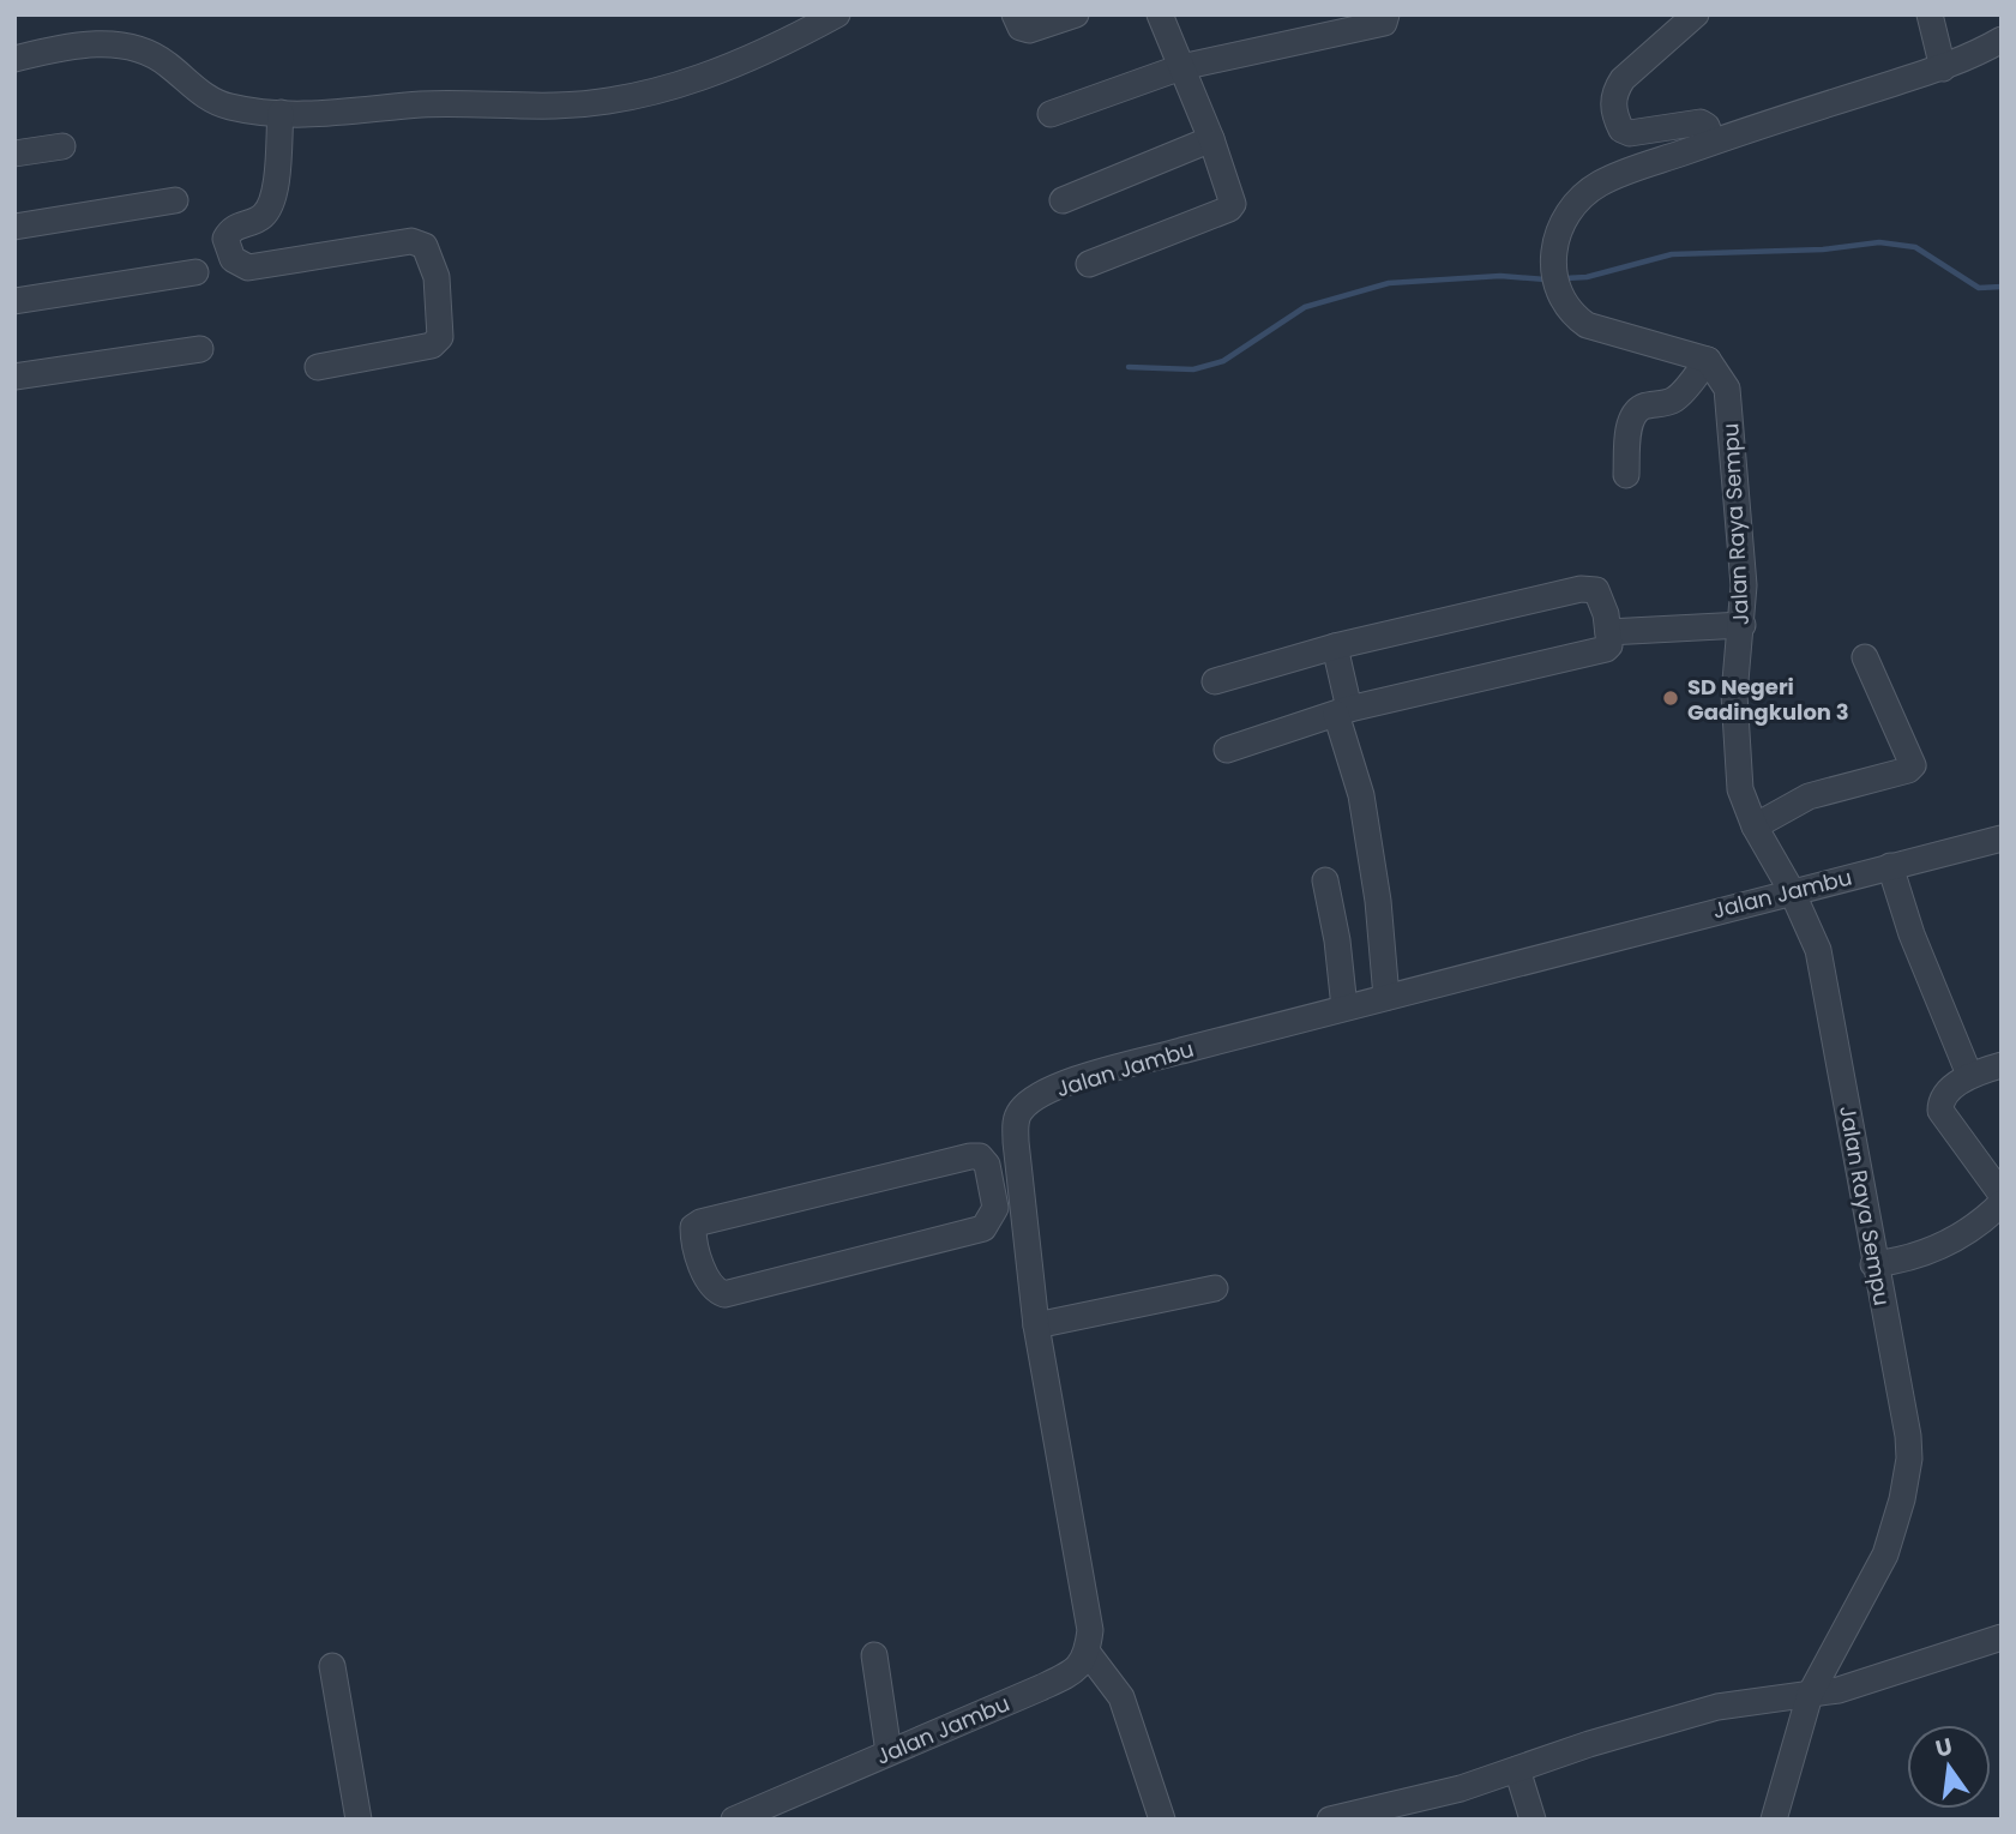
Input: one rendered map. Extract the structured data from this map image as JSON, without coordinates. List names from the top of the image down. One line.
{"streets":{"street":["Jalan Raya Sempu","Jalan Jambu"]},"crossings":[["Jalan Raya Sempu","Jalan Jambu"]],"places":["SD Negeri Gadingkulon 3"],"north":"top"}
